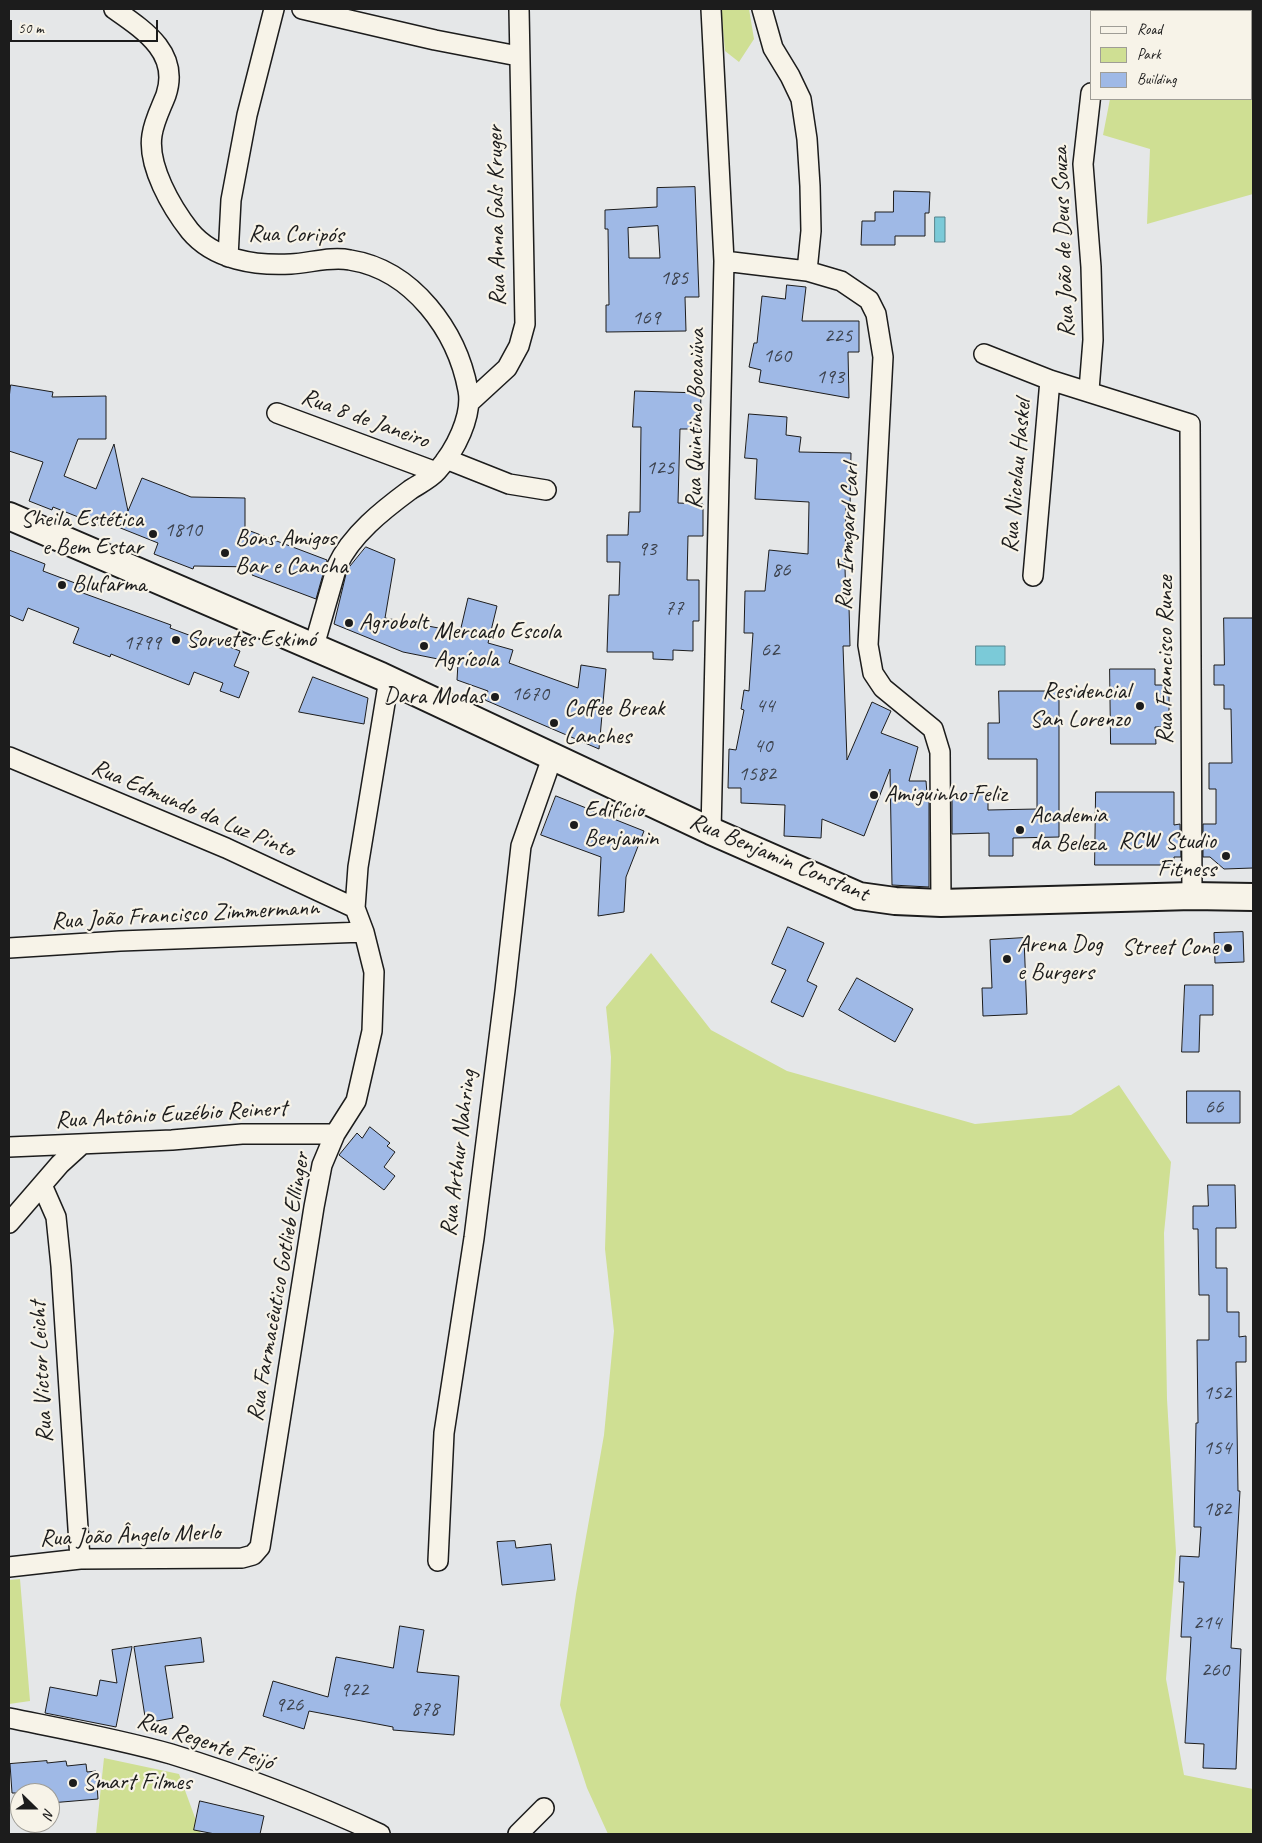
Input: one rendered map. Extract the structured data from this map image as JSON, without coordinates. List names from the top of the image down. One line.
{"streets":{"main road":["Rua Benjamin Constant"],"street":["Rua Anna Gals Kruger","Rua Coripós","Rua João de Deus Souza","Rua 8 de Janeiro","Rua Quintino Bocaiúva","Rua Nicolau Haskel","Rua Irmgard Carl","Rua Francisco Runze","Rua Edmundo da Luz Pinto","Rua João Francisco Zimmermann","Rua Antônio Euzébio Reinert","Rua Arthur Nahring","Rua Farmacêutico Gotlieb Ellinger","Rua Victor Leicht","Rua João Ângelo Merlo","Rua Regente Feijó"]},"crossings":[["Rua Anna Gals Kruger","Rua Coripós"],["Rua Coripós","Rua 8 de Janeiro"],["Rua Coripós","Rua Benjamin Constant"],["Rua João de Deus Souza","Rua Francisco Runze"],["Rua Quintino Bocaiúva","Rua Irmgard Carl"],["Rua Quintino Bocaiúva","Rua Benjamin Constant"],["Rua Irmgard Carl","Rua Benjamin Constant"],["Rua Francisco Runze","Rua Benjamin Constant"],["Rua Edmundo da Luz Pinto","Rua Farmacêutico Gotlieb Ellinger"],["Rua Benjamin Constant","Rua Arthur Nahring"],["Rua Benjamin Constant","Rua Farmacêutico Gotlieb Ellinger"],["Rua João Francisco Zimmermann","Rua Farmacêutico Gotlieb Ellinger"],["Rua Antônio Euzébio Reinert","Rua Farmacêutico Gotlieb Ellinger"],["Rua Farmacêutico Gotlieb Ellinger","Rua João Ângelo Merlo"],["Rua Victor Leicht","Rua João Ângelo Merlo"]],"places":["Sheila Estética e Bem Estar","Bons Amigos Bar e Cancha","Blufarma","Agrobolt","Sorvetes Eskimó","Mercado Escola Agrícola","Dara Modas","Residencial San Lorenzo","Coffee Break Lanches","Amiguinho Feliz","Edifício Benjamin","Academia da Beleza","RCW Studio Fitness","Street Cone","Arena Dog e Burgers","Smart Filmes"],"house_numbers":["185","169","225","160","193","125","1810","93","86","77","1799","62","1670","44","40","1582","66","152","154","182","214","260","922","926","878"],"legend":["Road","Park","Building"],"scale_bar":"50 m","north":"right"}
